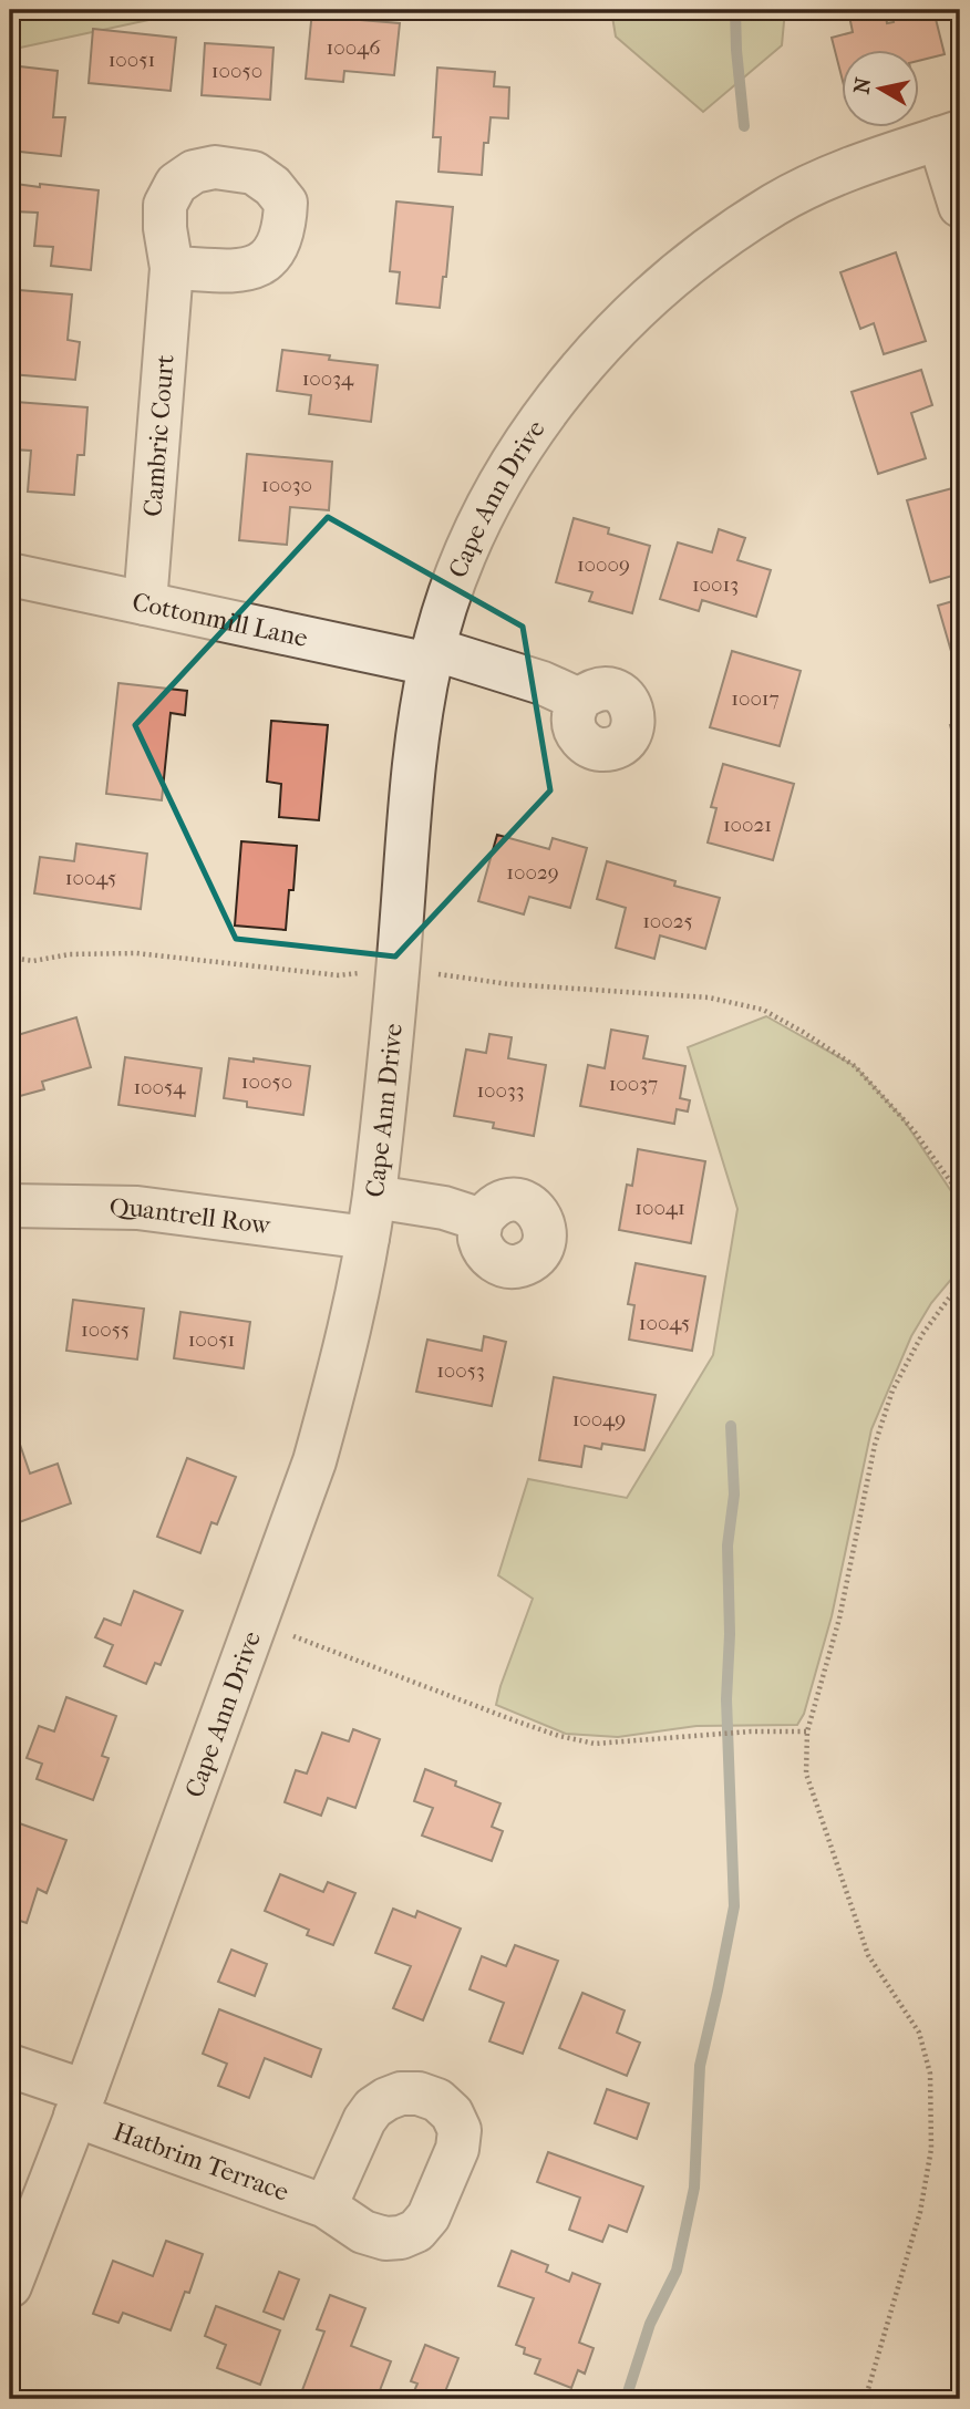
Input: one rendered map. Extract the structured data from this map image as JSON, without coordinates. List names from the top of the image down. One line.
{"streets":{"street":["Cambric Court","Cape Ann Drive","Cottonmill Lane","Quantrell Row","Hatbrim Terrace"]},"crossings":[["Cambric Court","Cottonmill Lane"],["Cape Ann Drive","Cottonmill Lane"],["Cape Ann Drive","Quantrell Row"],["Cape Ann Drive","Hatbrim Terrace"]],"house_numbers":["10046","10051","10050","10034","10030","10009","10013","10017","10021","10029","10045","10025","10050","10037","10054","10033","10041","10045","10055","10051","10053","10049"],"north":"left"}
